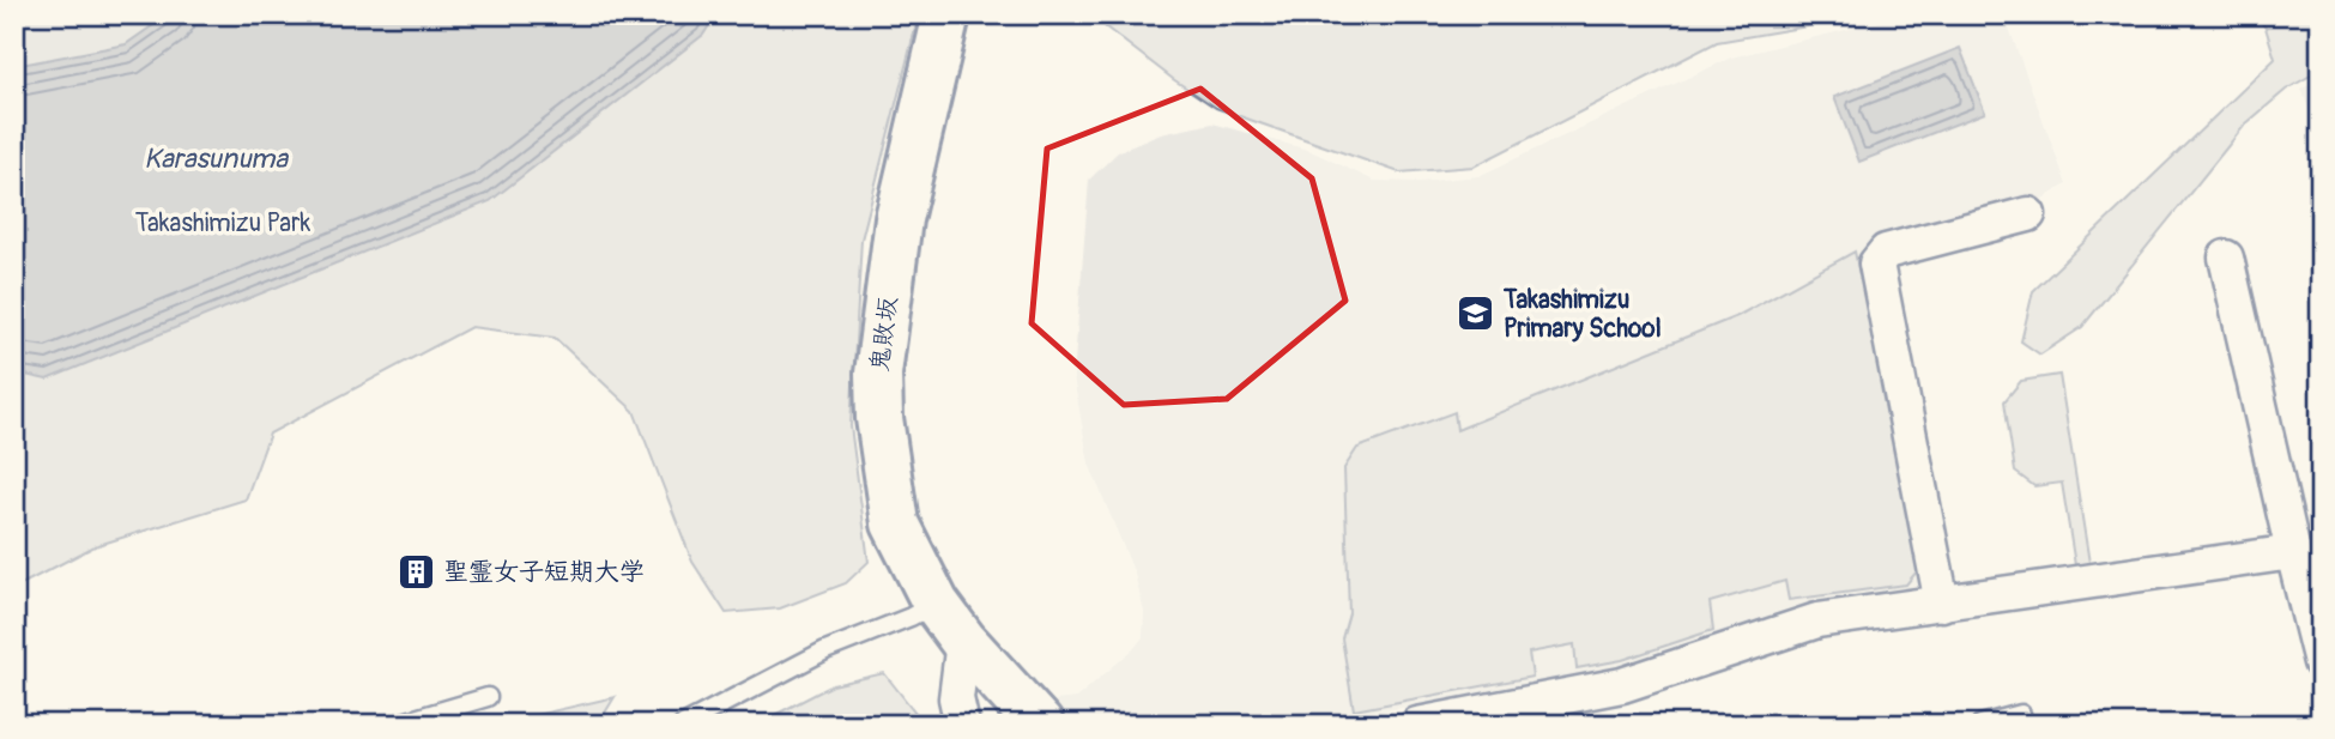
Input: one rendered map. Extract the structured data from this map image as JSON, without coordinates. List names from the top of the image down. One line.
{"streets":{"street":["鬼敗坂"]},"water":["Karasunuma"],"parks":["Takashimizu Park"],"places":{"school or university":["Takashimizu Primary School"],"building":["聖霊女子短期大学"]}}
